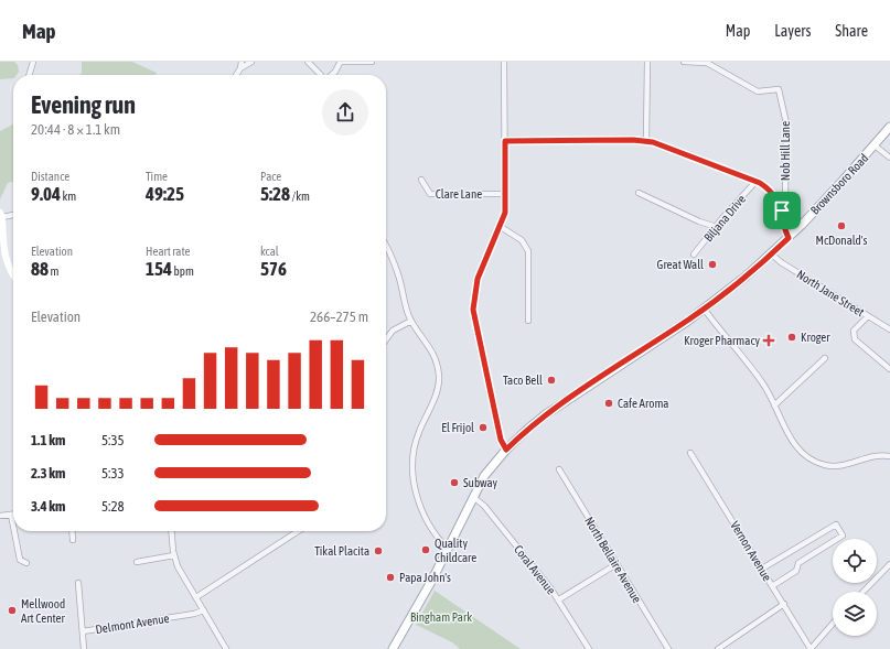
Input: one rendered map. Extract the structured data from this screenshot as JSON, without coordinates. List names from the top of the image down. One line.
{"streets":{"main road":["Brownsboro Road"],"street":["Nob Hill Lane","Clare Lane","Biljana Drive","North Jane Street","Vernon Avenue","North Bellaire Avenue","Coral Avenue","Delmont Avenue"]},"crossings":[["Brownsboro Road","North Jane Street"],["Brownsboro Road","Coral Avenue"]],"parks":["Bingham Park"],"places":{"other":["McDonald's","Great Wall","Kroger","Taco Bell","Cafe Aroma","El Frijol","Subway","Quality Childcare","Tikal Placita","Papa John's","Mellwood Art Center"],"health":["Kroger Pharmacy"]},"page":{"header":"Map","nav":["Map","Layers","Share"],"heading":["Evening run","20:44 · 8 × 1.1 km"],"stats":[["Distance","9.04 km"],["Time","49:25"],["Pace","5:28 /km"],["Elevation","88 m"],["Heart rate","154 bpm"],["kcal","576"]],"chart":["Elevation","266–275 m"],"list":[{"name":"1.1 km","note":"5:35"},{"name":"2.3 km","note":"5:33"},{"name":"3.4 km","note":"5:28"}]}}
